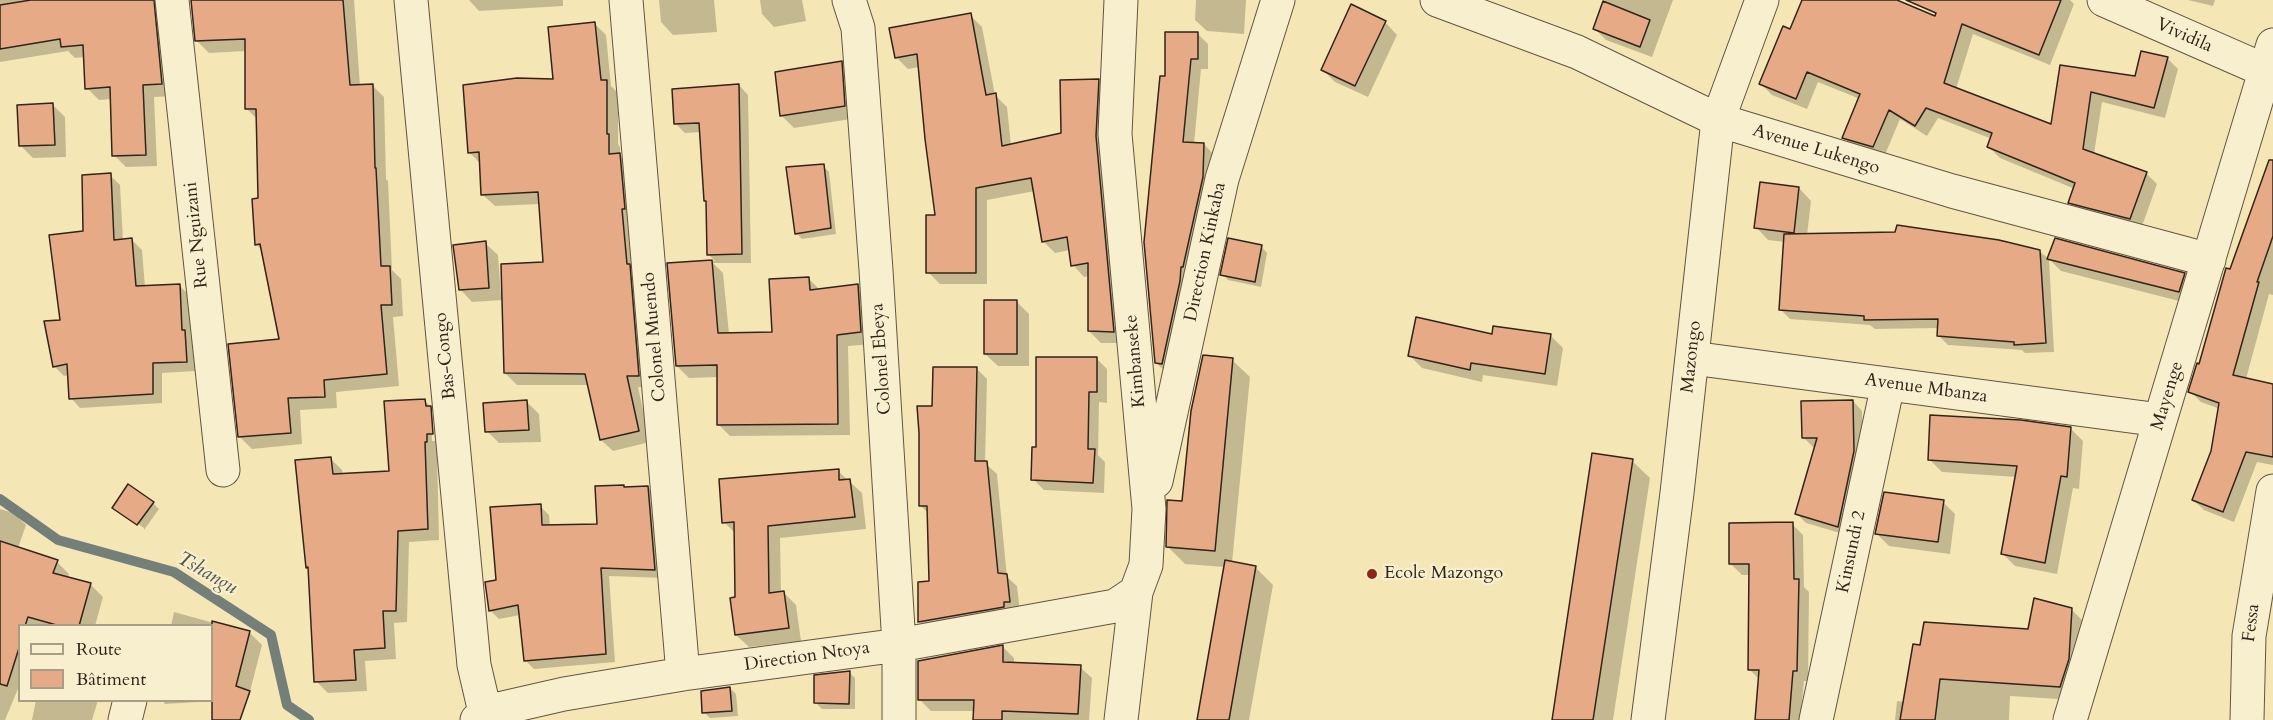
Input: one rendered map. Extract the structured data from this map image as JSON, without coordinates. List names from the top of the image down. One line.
{"streets":{"street":["Vividila","Avenue Lukengo","Rue Nguizani","Direction Kinkaba","Colonel Muendo","Bas-Congo","Mazongo","Colonel Ebeya","Kimbanseke","Avenue Mbanza","Mayenge","Kinsundi 2","Fessa","Direction Ntoya"]},"crossings":[["Vividila","Mayenge"],["Avenue Lukengo","Mazongo"],["Avenue Lukengo","Mayenge"],["Direction Kinkaba","Kimbanseke"],["Colonel Muendo","Direction Ntoya"],["Bas-Congo","Direction Ntoya"],["Mazongo","Avenue Mbanza"],["Colonel Ebeya","Direction Ntoya"],["Kimbanseke","Direction Ntoya"],["Avenue Mbanza","Mayenge"],["Avenue Mbanza","Kinsundi 2"]],"water":["Tshangu"],"places":["Ecole Mazongo"],"legend":["Route","Bâtiment"]}
